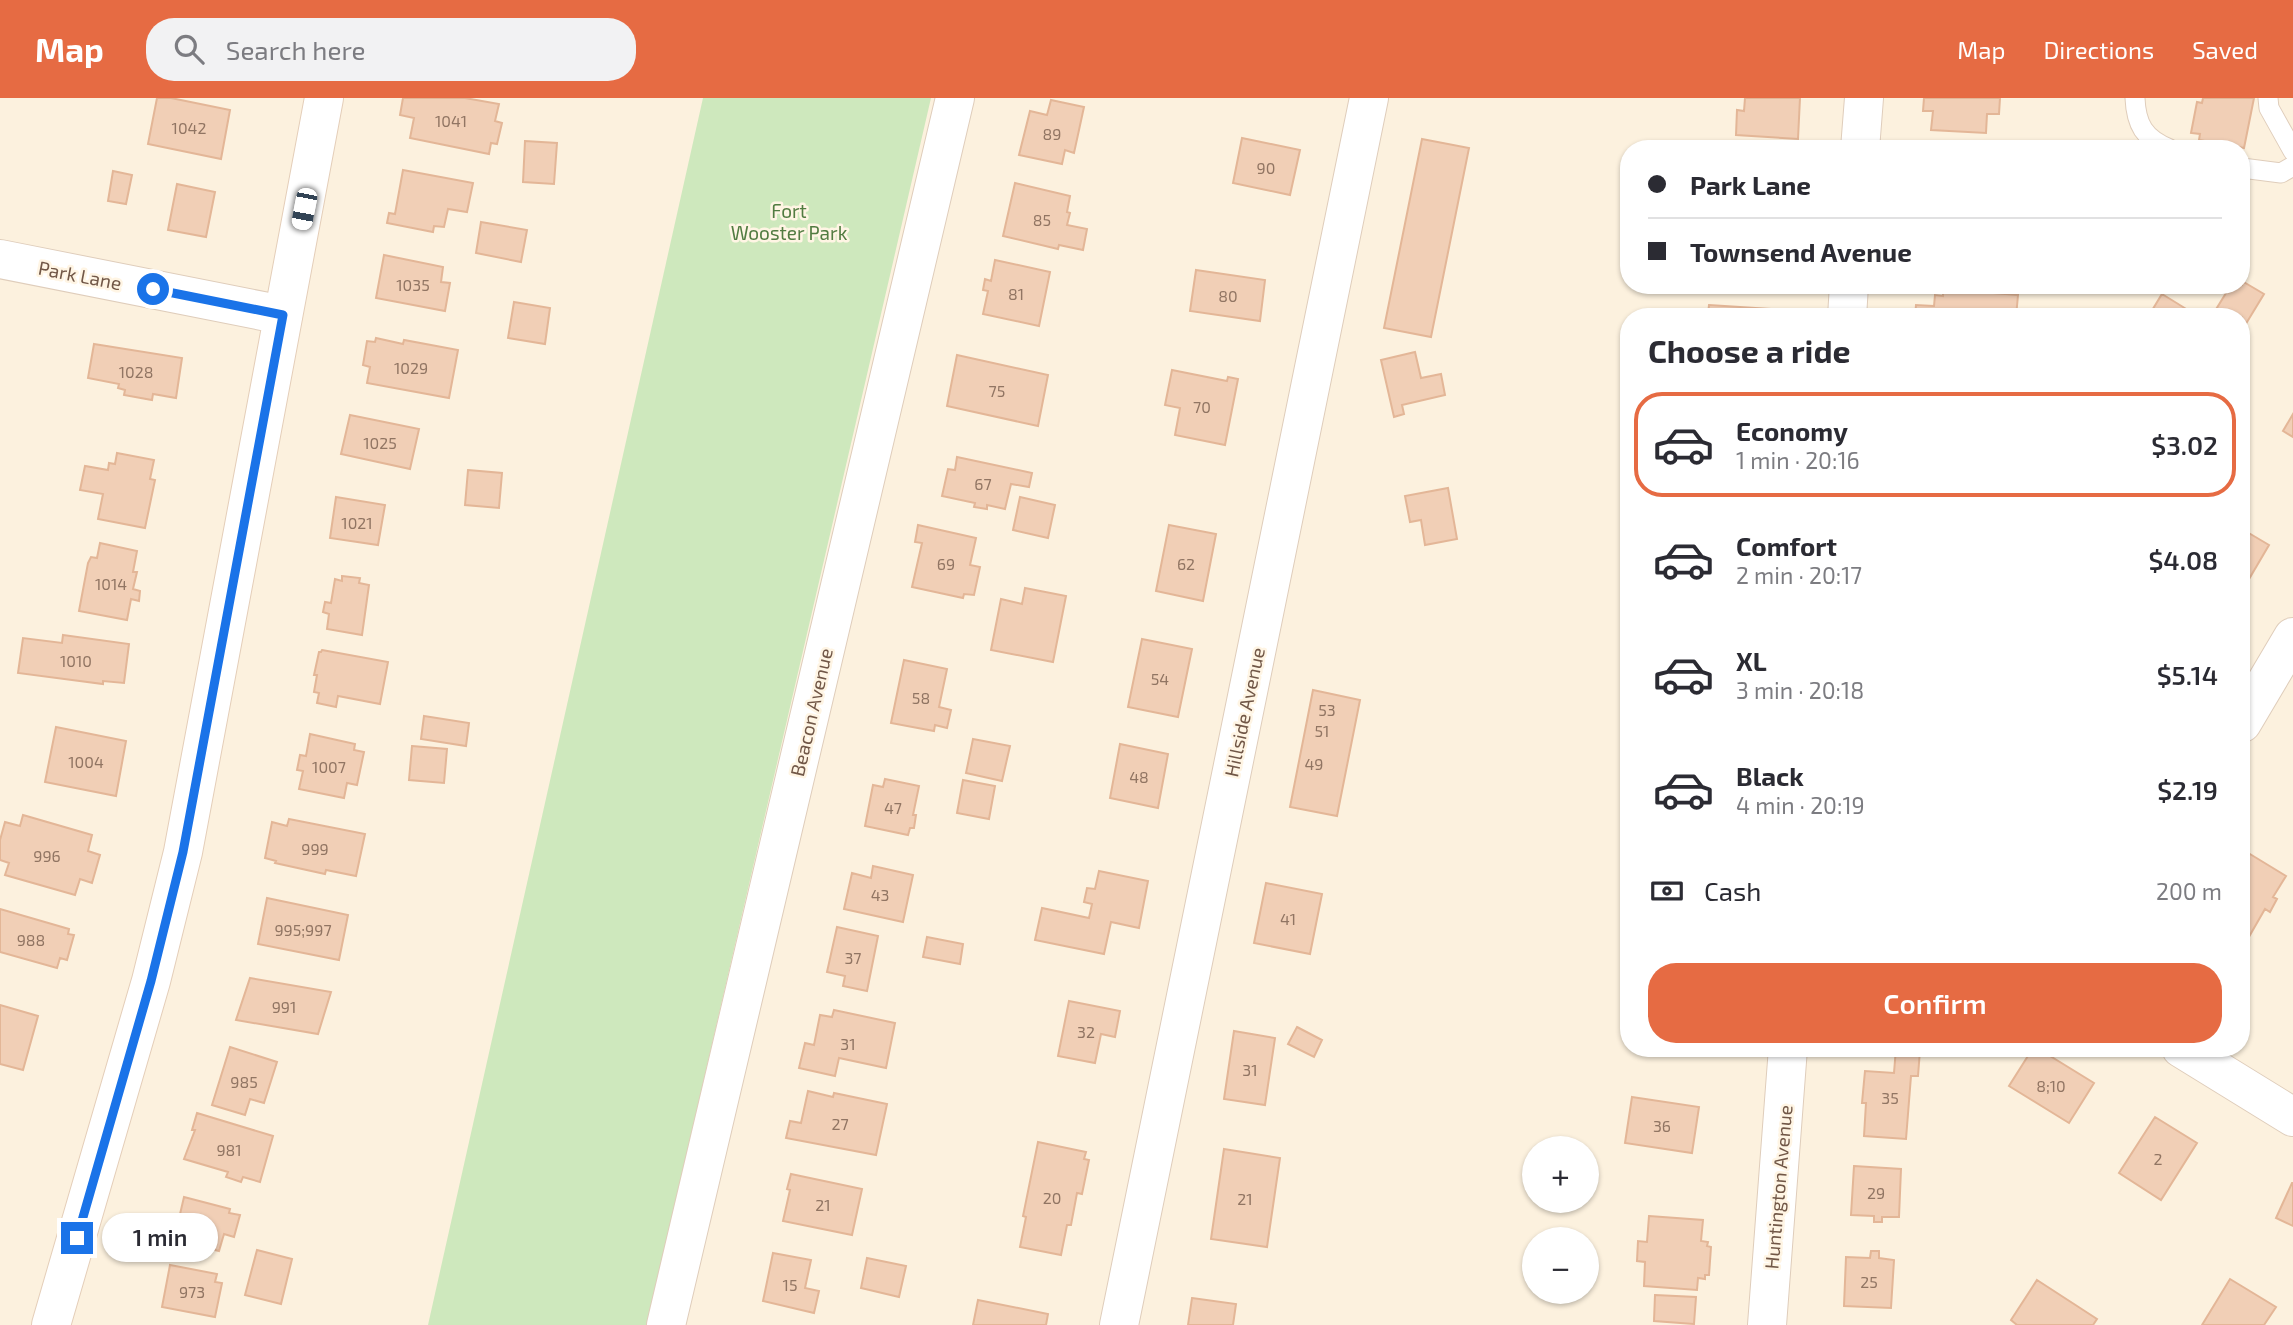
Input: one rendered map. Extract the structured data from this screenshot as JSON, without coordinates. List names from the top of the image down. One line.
{"streets":{"street":["Park Lane","Beacon Avenue","Hillside Avenue","Huntington Avenue"]},"parks":["Fort Wooster Park"],"house_numbers":["1041","1042","89","90","85","1035","81","80","1029","1028","75","70","1025","67","1021","69","62","1014","1010","54","58","53","51","1004","49","1007","48","47","999","996","43","41","995;997","988","37","991","32","31","31","985","8;10","35","27","36","981","2","29","20","21","21","25","15","973"],"page":{"header":"Map","search":"Search here","nav":["Map","Directions","Saved"],"banner":["Park Lane","Townsend Avenue"],"heading":"Choose a ride","list":[{"name":"Economy","note":"1 min · 20:16","value":"$3.02"},{"name":"Comfort","note":"2 min · 20:17","value":"$4.08"},{"name":"XL","note":"3 min · 20:18","value":"$5.14"},{"name":"Black","note":"4 min · 20:19","value":"$2.19"}],"pay":["Cash","200 m"],"buttons":"Confirm","map_buttons":["+","−"],"bubble":"1 min"}}
